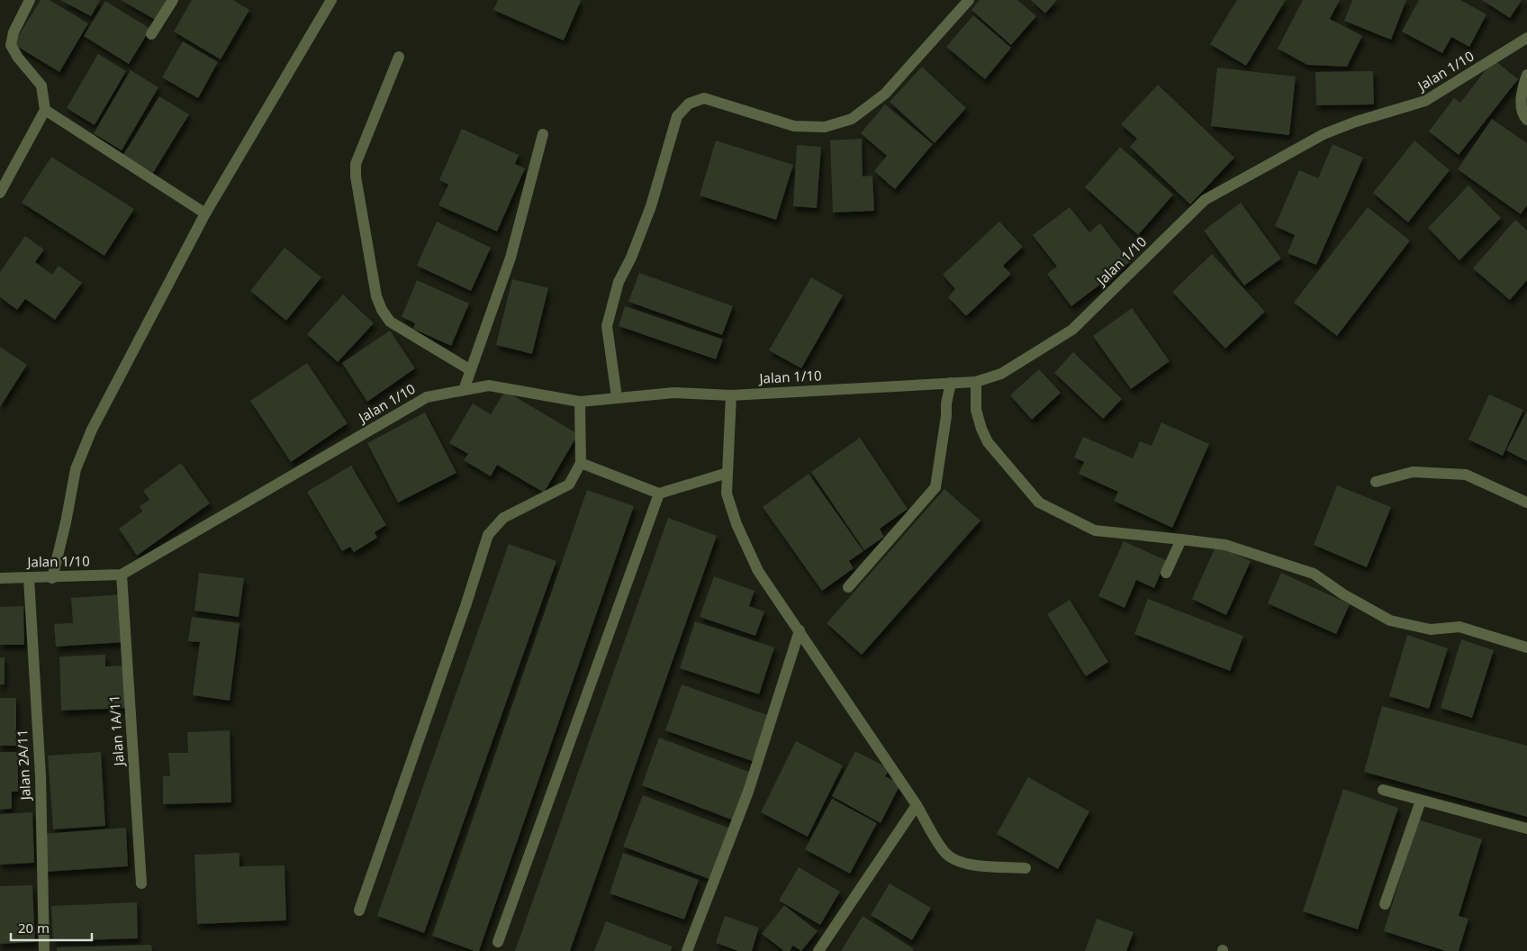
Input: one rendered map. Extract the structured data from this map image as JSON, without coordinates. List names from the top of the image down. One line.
{"streets":{"street":["Jalan 1/10","Jalan 1A/11","Jalan 2A/11"]},"crossings":[["Jalan 1/10","Jalan 1A/11"],["Jalan 1/10","Jalan 2A/11"]],"scale_bar":"20 m"}
